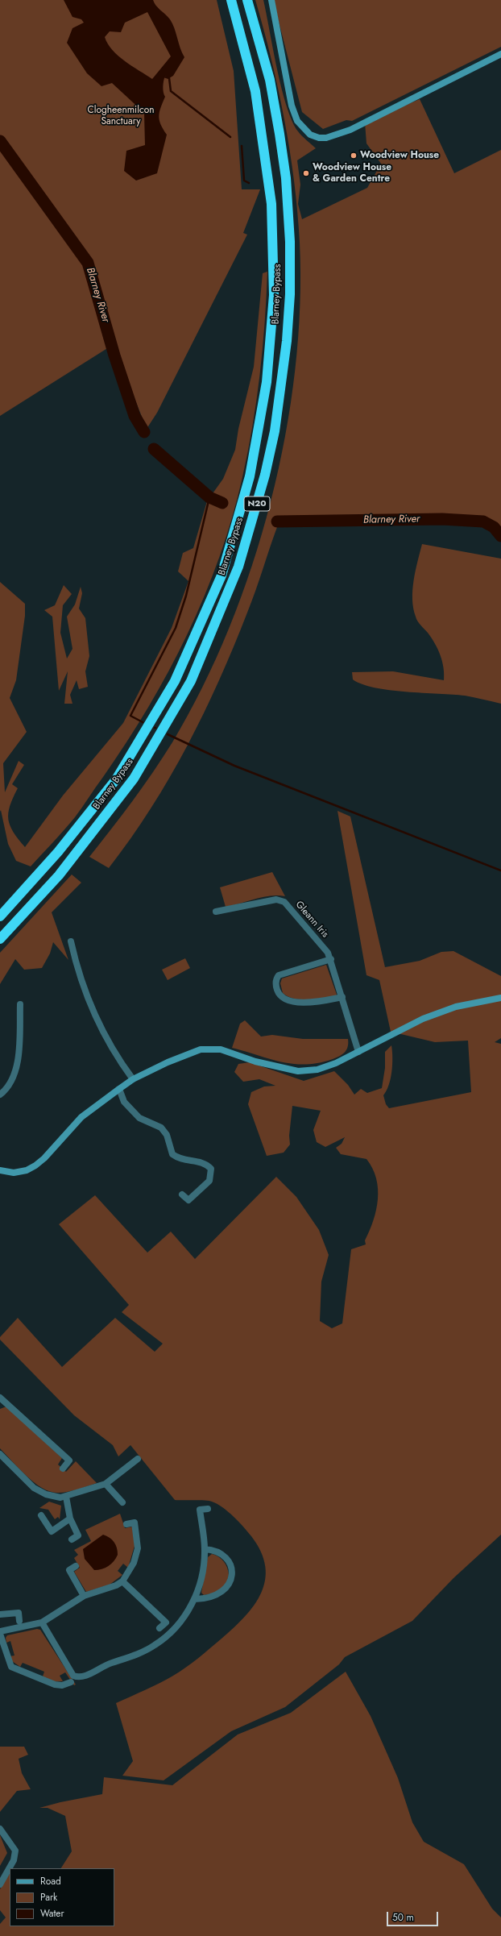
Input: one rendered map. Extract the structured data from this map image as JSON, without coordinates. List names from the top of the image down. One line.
{"streets":{"highway":["Blarney Bypass","N20"],"street":["Gleann Iris"]},"water":["Blarney River"],"parks":["Clogheenmilcon Sanctuary"],"places":["Woodview House","Woodview House & Garden Centre"],"legend":["Road","Park","Water"],"scale_bar":"50 m"}
